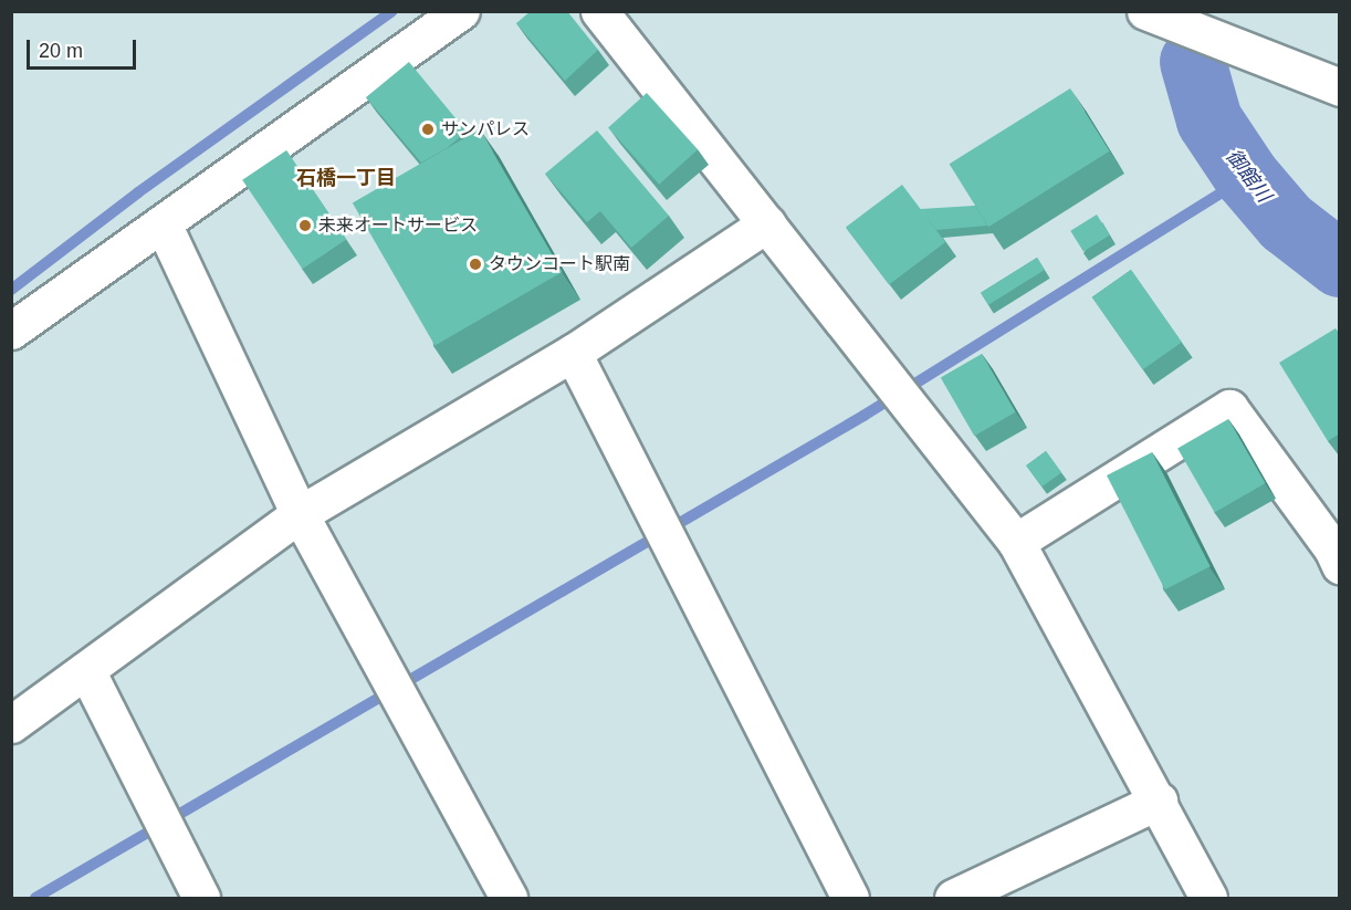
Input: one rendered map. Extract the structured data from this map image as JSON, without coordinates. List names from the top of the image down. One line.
{"districts":["石橋一丁目"],"water":["御館川"],"places":["サンパレス","未来オートサービス","タウンコート駅南"],"scale_bar":"20 m"}
